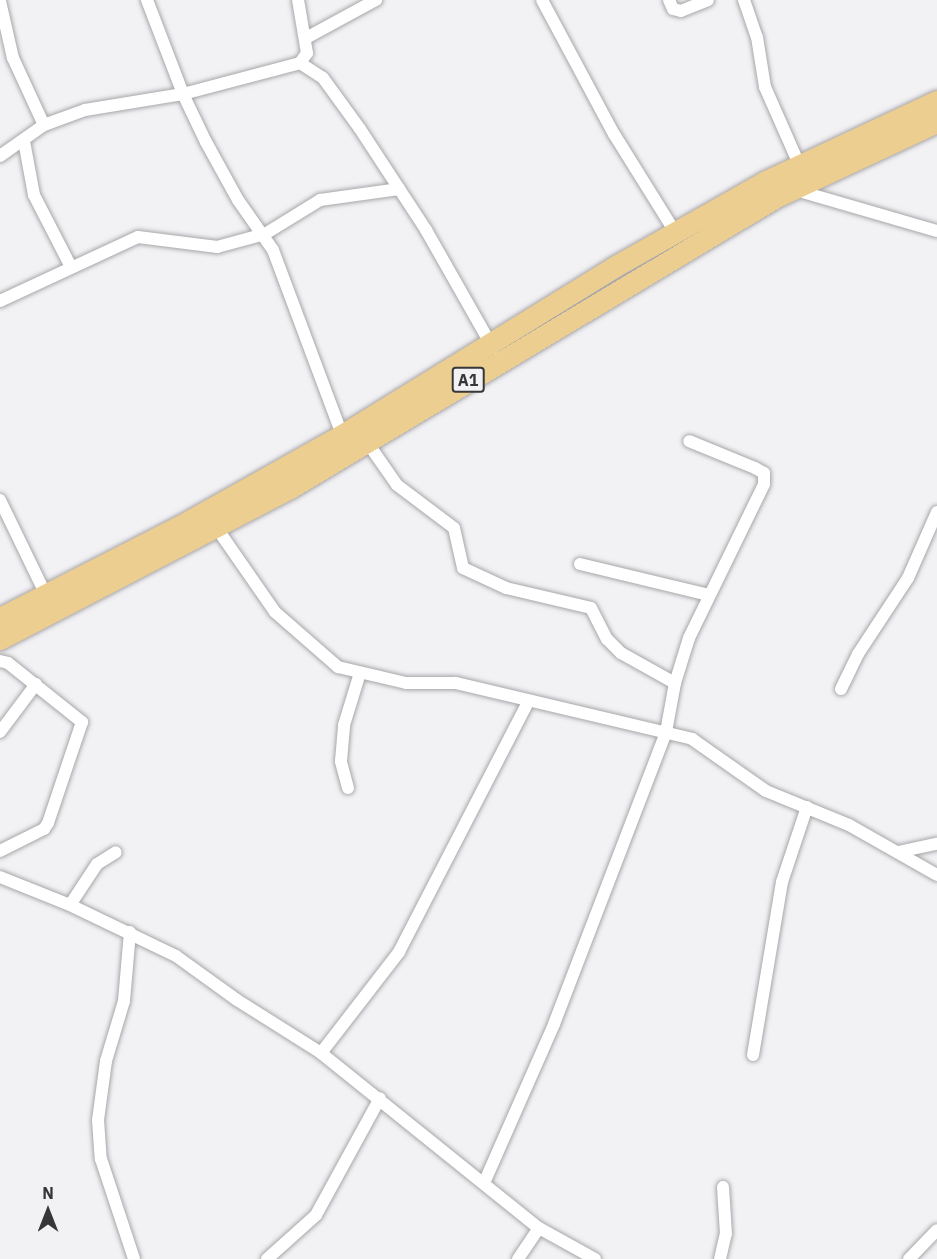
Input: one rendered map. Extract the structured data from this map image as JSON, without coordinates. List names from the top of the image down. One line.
{"streets":{"highway":["A1"]},"north":"top"}
